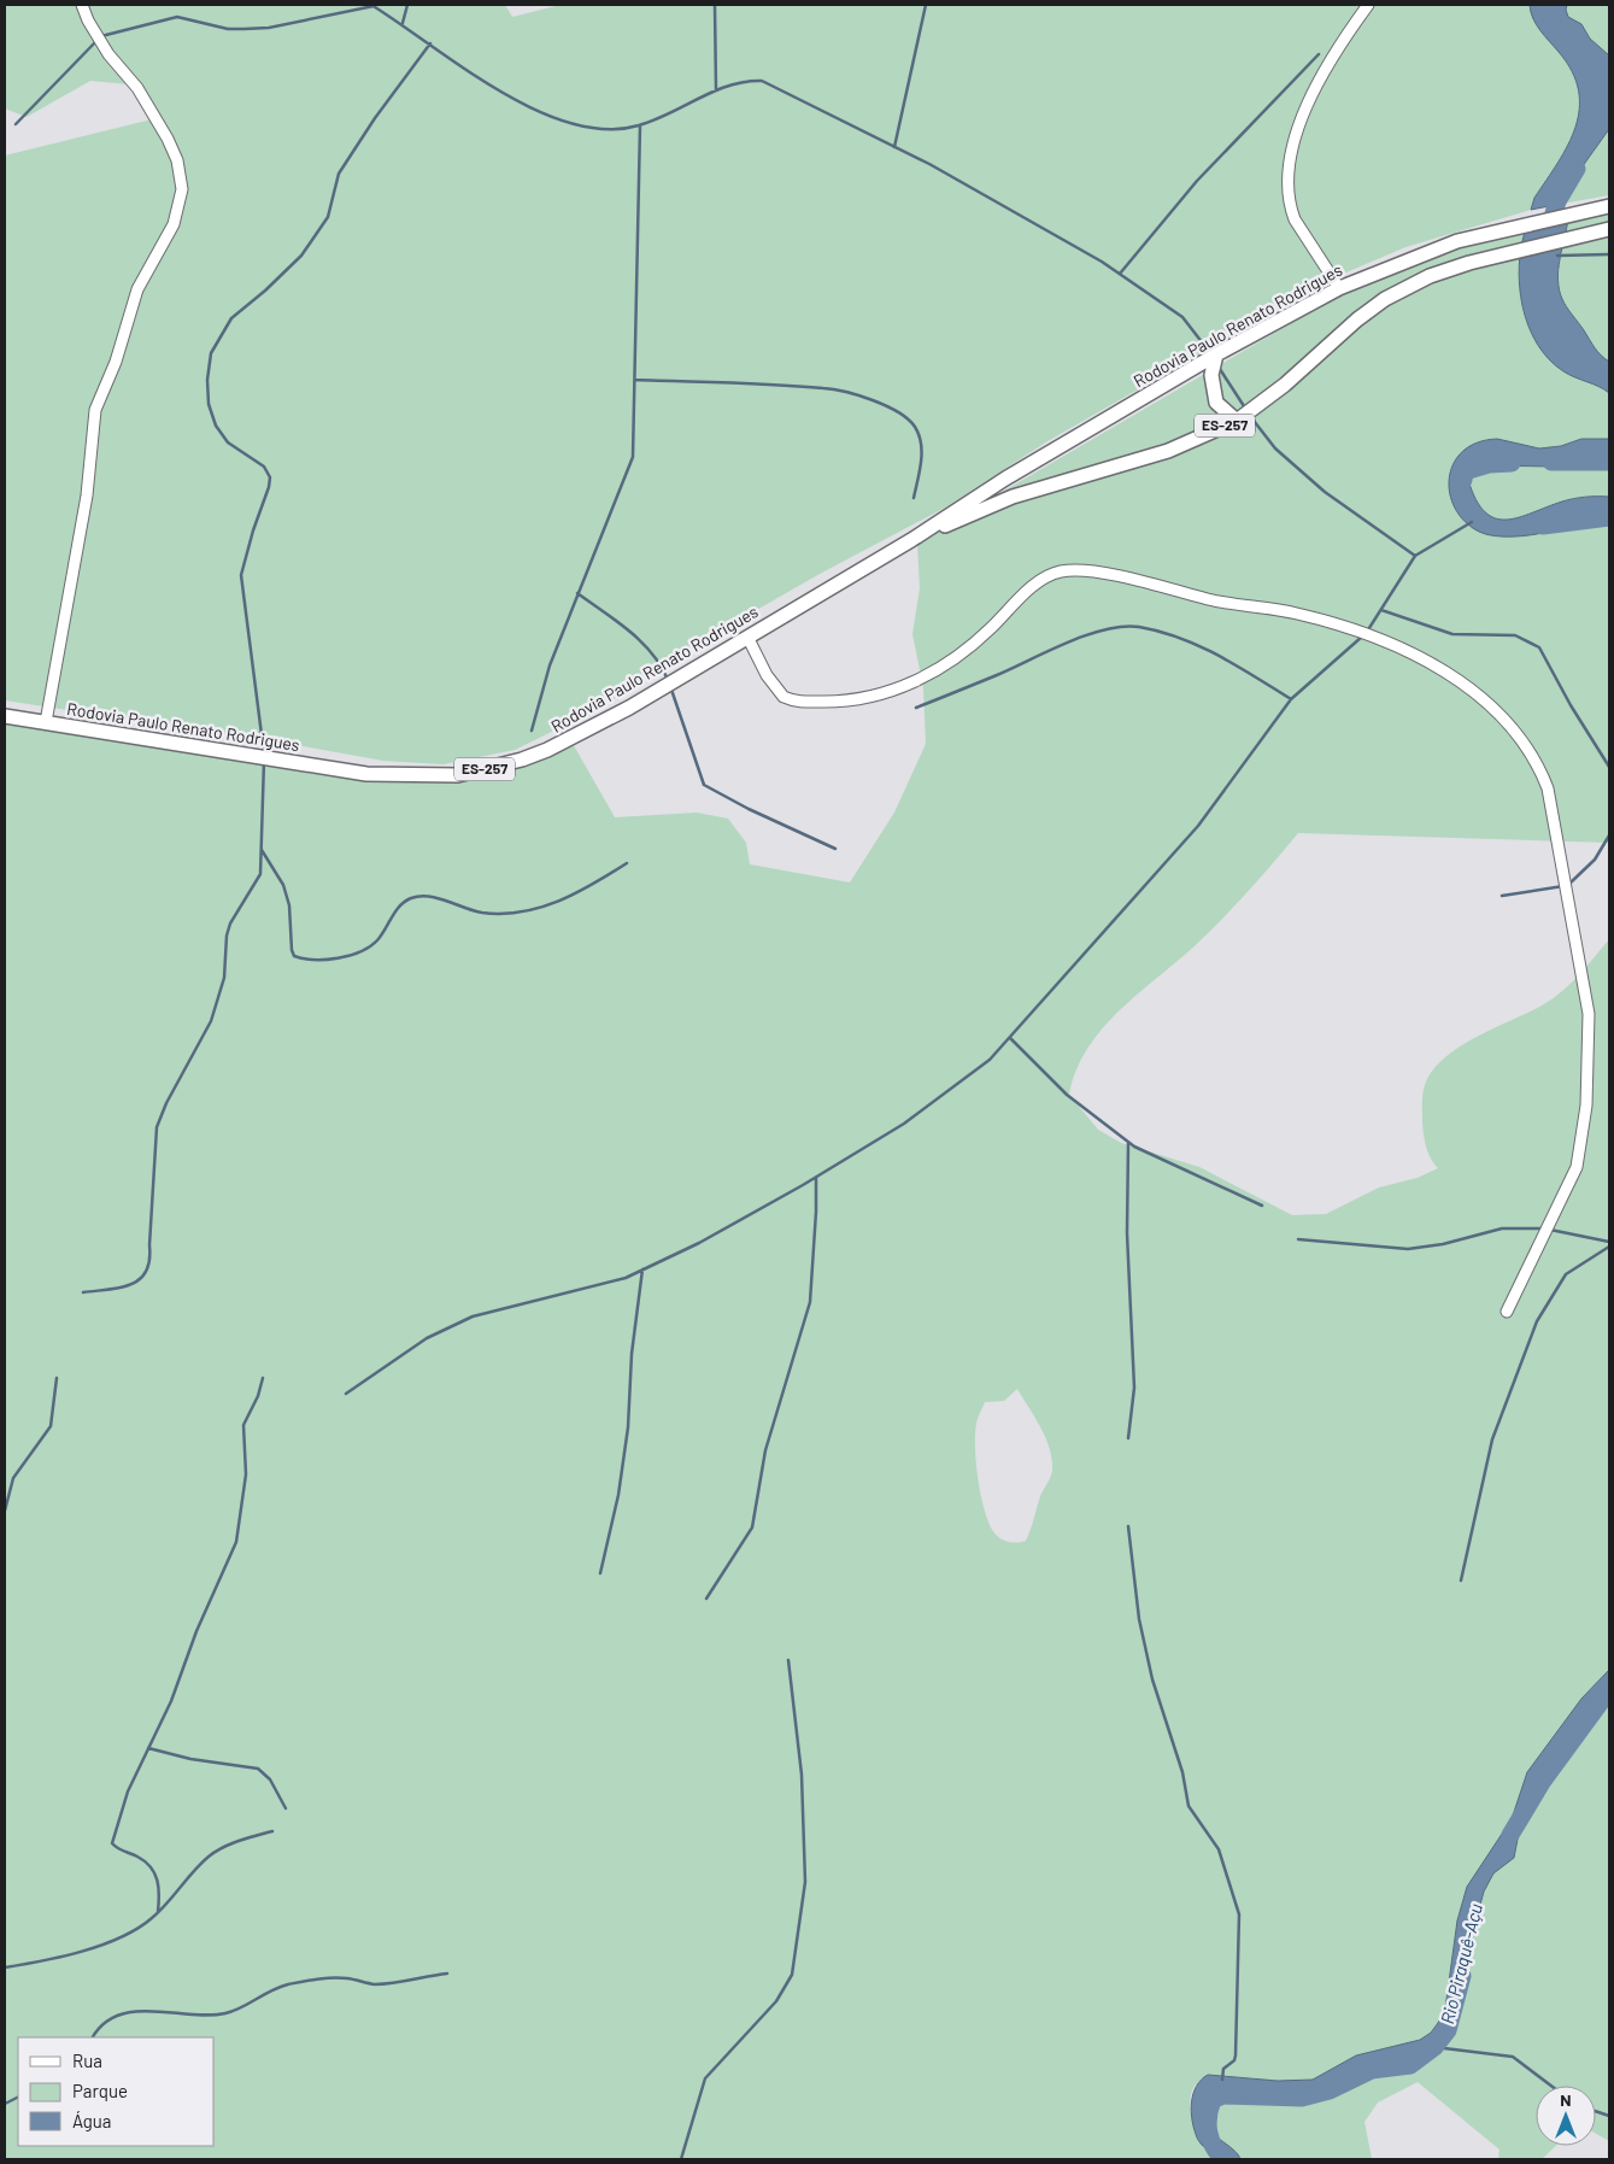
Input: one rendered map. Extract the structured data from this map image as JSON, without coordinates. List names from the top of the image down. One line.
{"streets":{"main road":["Rodovia Paulo Renato Rodrigues","ES-257"]},"water":["Rio Piraquê-Açu"],"legend":["Rua","Parque","Água"],"north":"top"}
